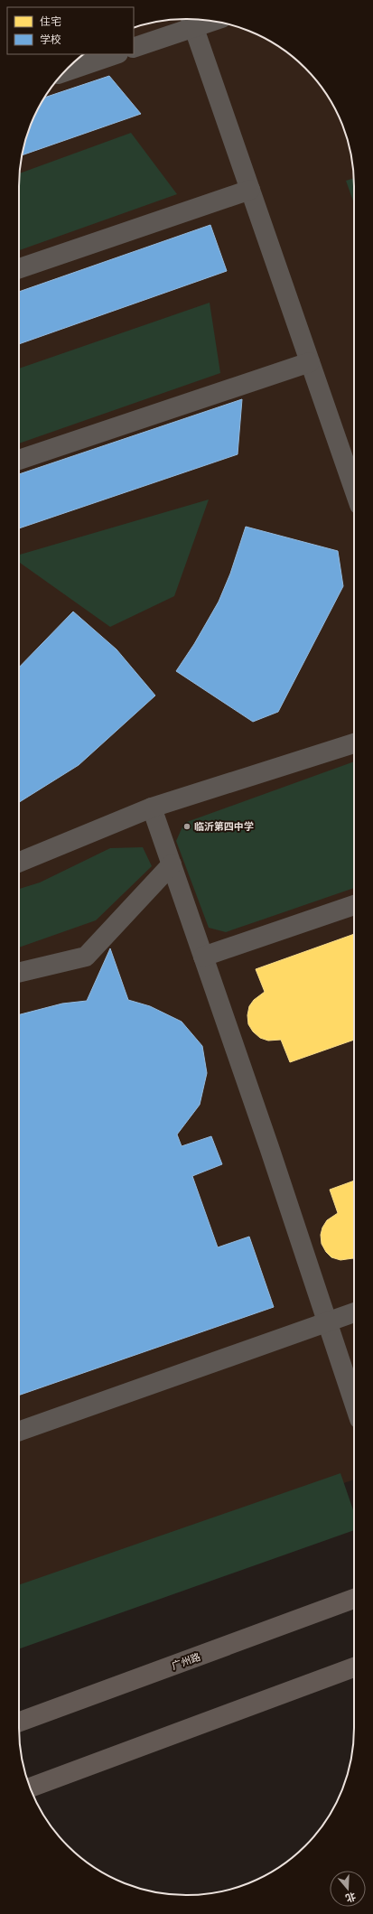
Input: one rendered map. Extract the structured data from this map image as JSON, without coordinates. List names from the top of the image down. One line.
{"streets":{"main road":["广州路"]},"places":["临沂第四中学"],"legend":["住宅","学校"],"north":"bottom"}
